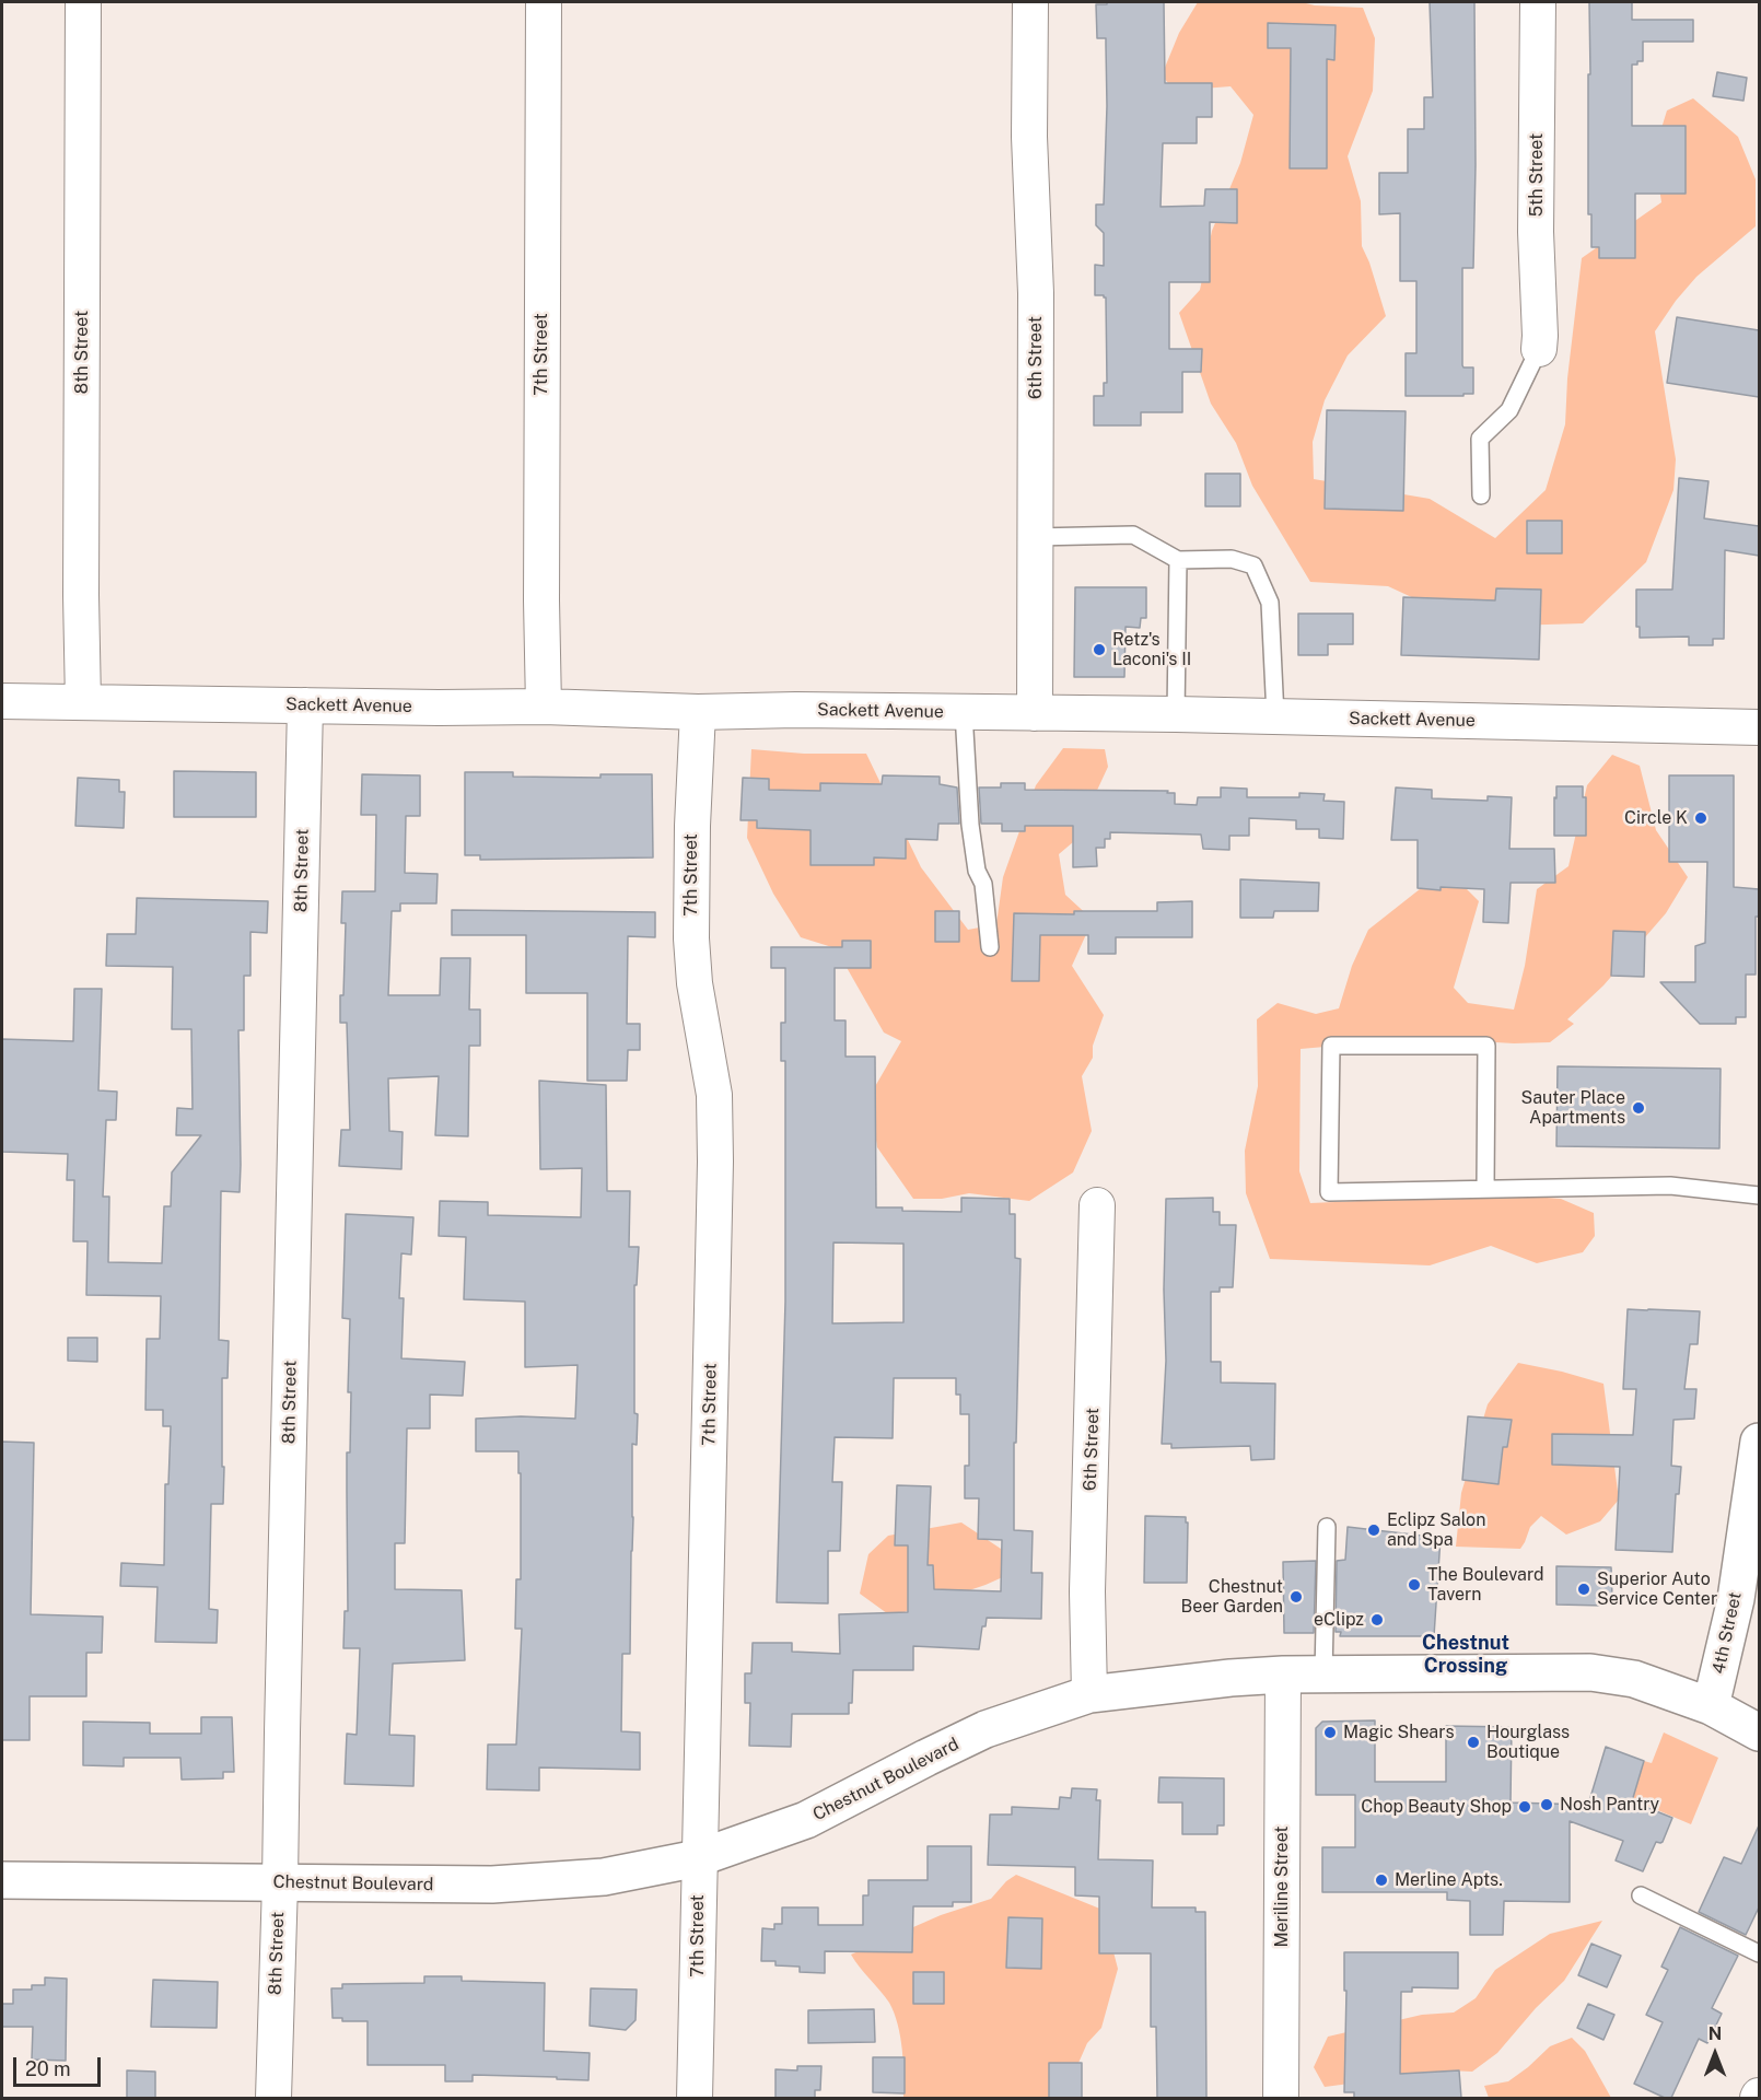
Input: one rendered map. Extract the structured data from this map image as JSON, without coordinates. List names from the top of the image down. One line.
{"streets":{"street":["5th Street","8th Street","7th Street","6th Street","Sackett Avenue","4th Street","Chestnut Boulevard","Meriline Street"]},"crossings":[["8th Street","Sackett Avenue"],["8th Street","Chestnut Boulevard"],["7th Street","Sackett Avenue"],["7th Street","Chestnut Boulevard"],["6th Street","Sackett Avenue"],["6th Street","Chestnut Boulevard"],["4th Street","Chestnut Boulevard"],["Chestnut Boulevard","Meriline Street"]],"districts":["Chestnut Crossing"],"places":["Retz's Laconi's II","Circle K","Sauter Place Apartments","Eclipz Salon and Spa","The Boulevard Tavern","Superior Auto Service Center","Chestnut Beer Garden","eClipz","Magic Shears","Hourglass Boutique","Nosh Pantry","Chop Beauty Shop","Merline Apts."],"scale_bar":"20 m","north":"top"}
